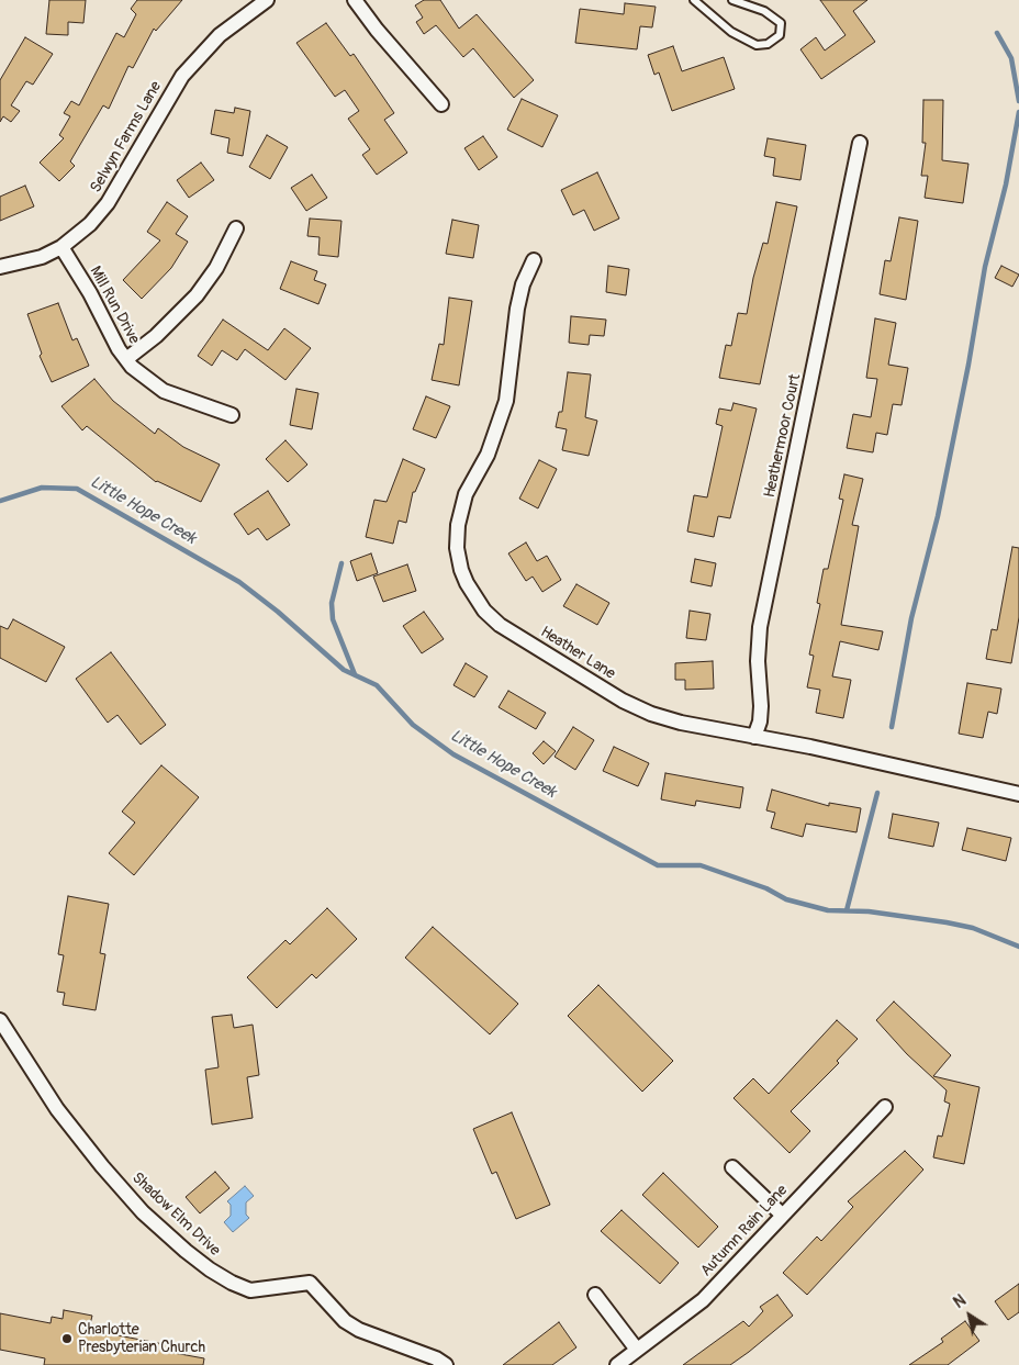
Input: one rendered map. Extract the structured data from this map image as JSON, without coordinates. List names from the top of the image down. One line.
{"streets":{"street":["Selwyn Farms Lane","Mill Run Drive","Heathermoor Court","Heather Lane","Shadow Elm Drive","Autumn Rain Lane"]},"crossings":[["Selwyn Farms Lane","Mill Run Drive"],["Heathermoor Court","Heather Lane"]],"water":["Little Hope Creek"],"places":["Charlotte Presbyterian Church"],"north":"top left"}
